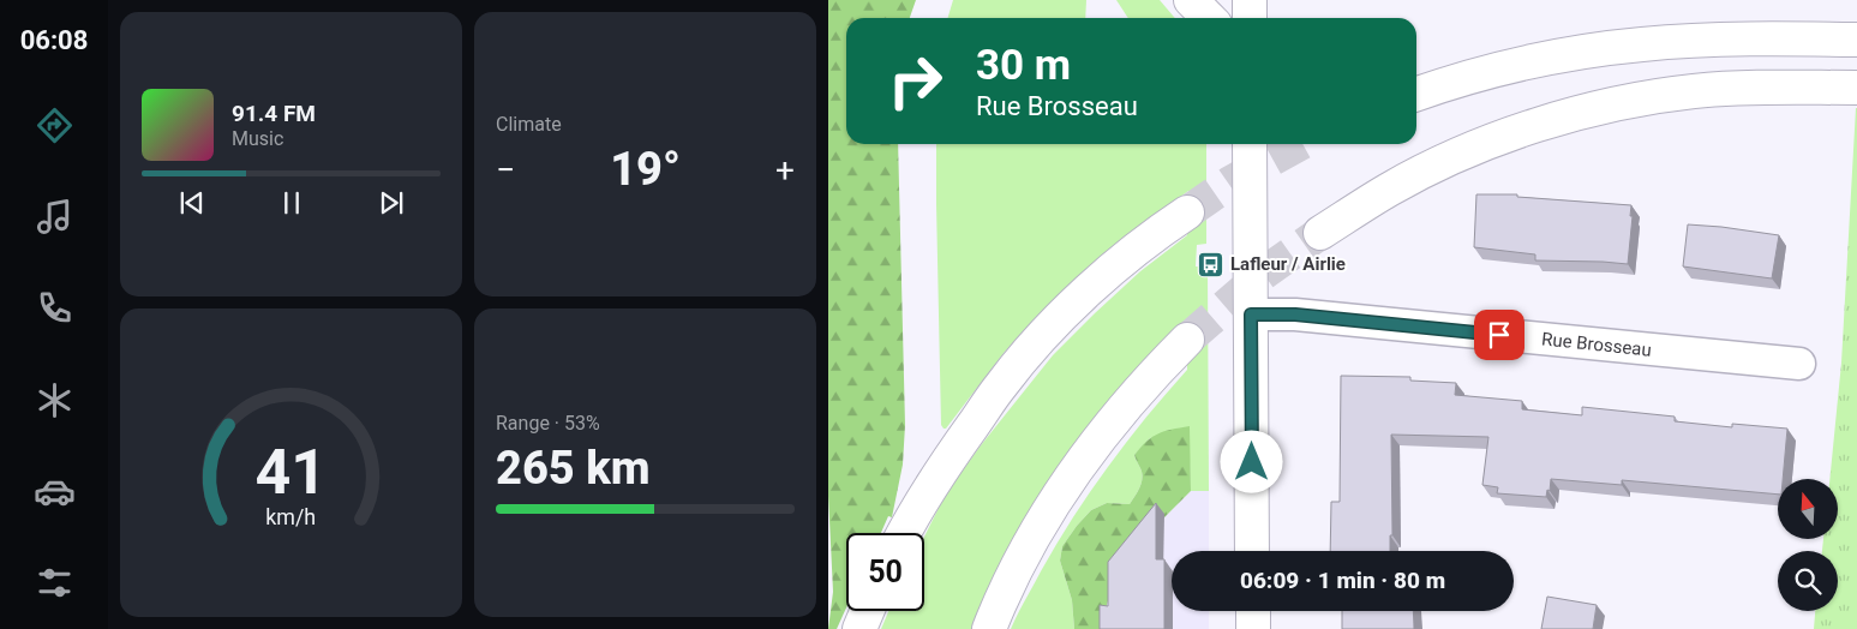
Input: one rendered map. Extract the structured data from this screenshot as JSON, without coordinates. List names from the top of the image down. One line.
{"streets":{"street":["Rue Brosseau"]},"places":{"bus stop":["Lafleur / Airlie"]},"north":"top","page":{"tabs":"06:08","tile":["Climate",["Range · 53%","265 km"]],"turn":["30 m","Rue Brosseau"],"song":["91.4 FM","Music"],"heat":["−","19°","+"],"limit":"50","trip":"06:09 · 1 min · 80 m","gauge":["41","km/h"]}}
